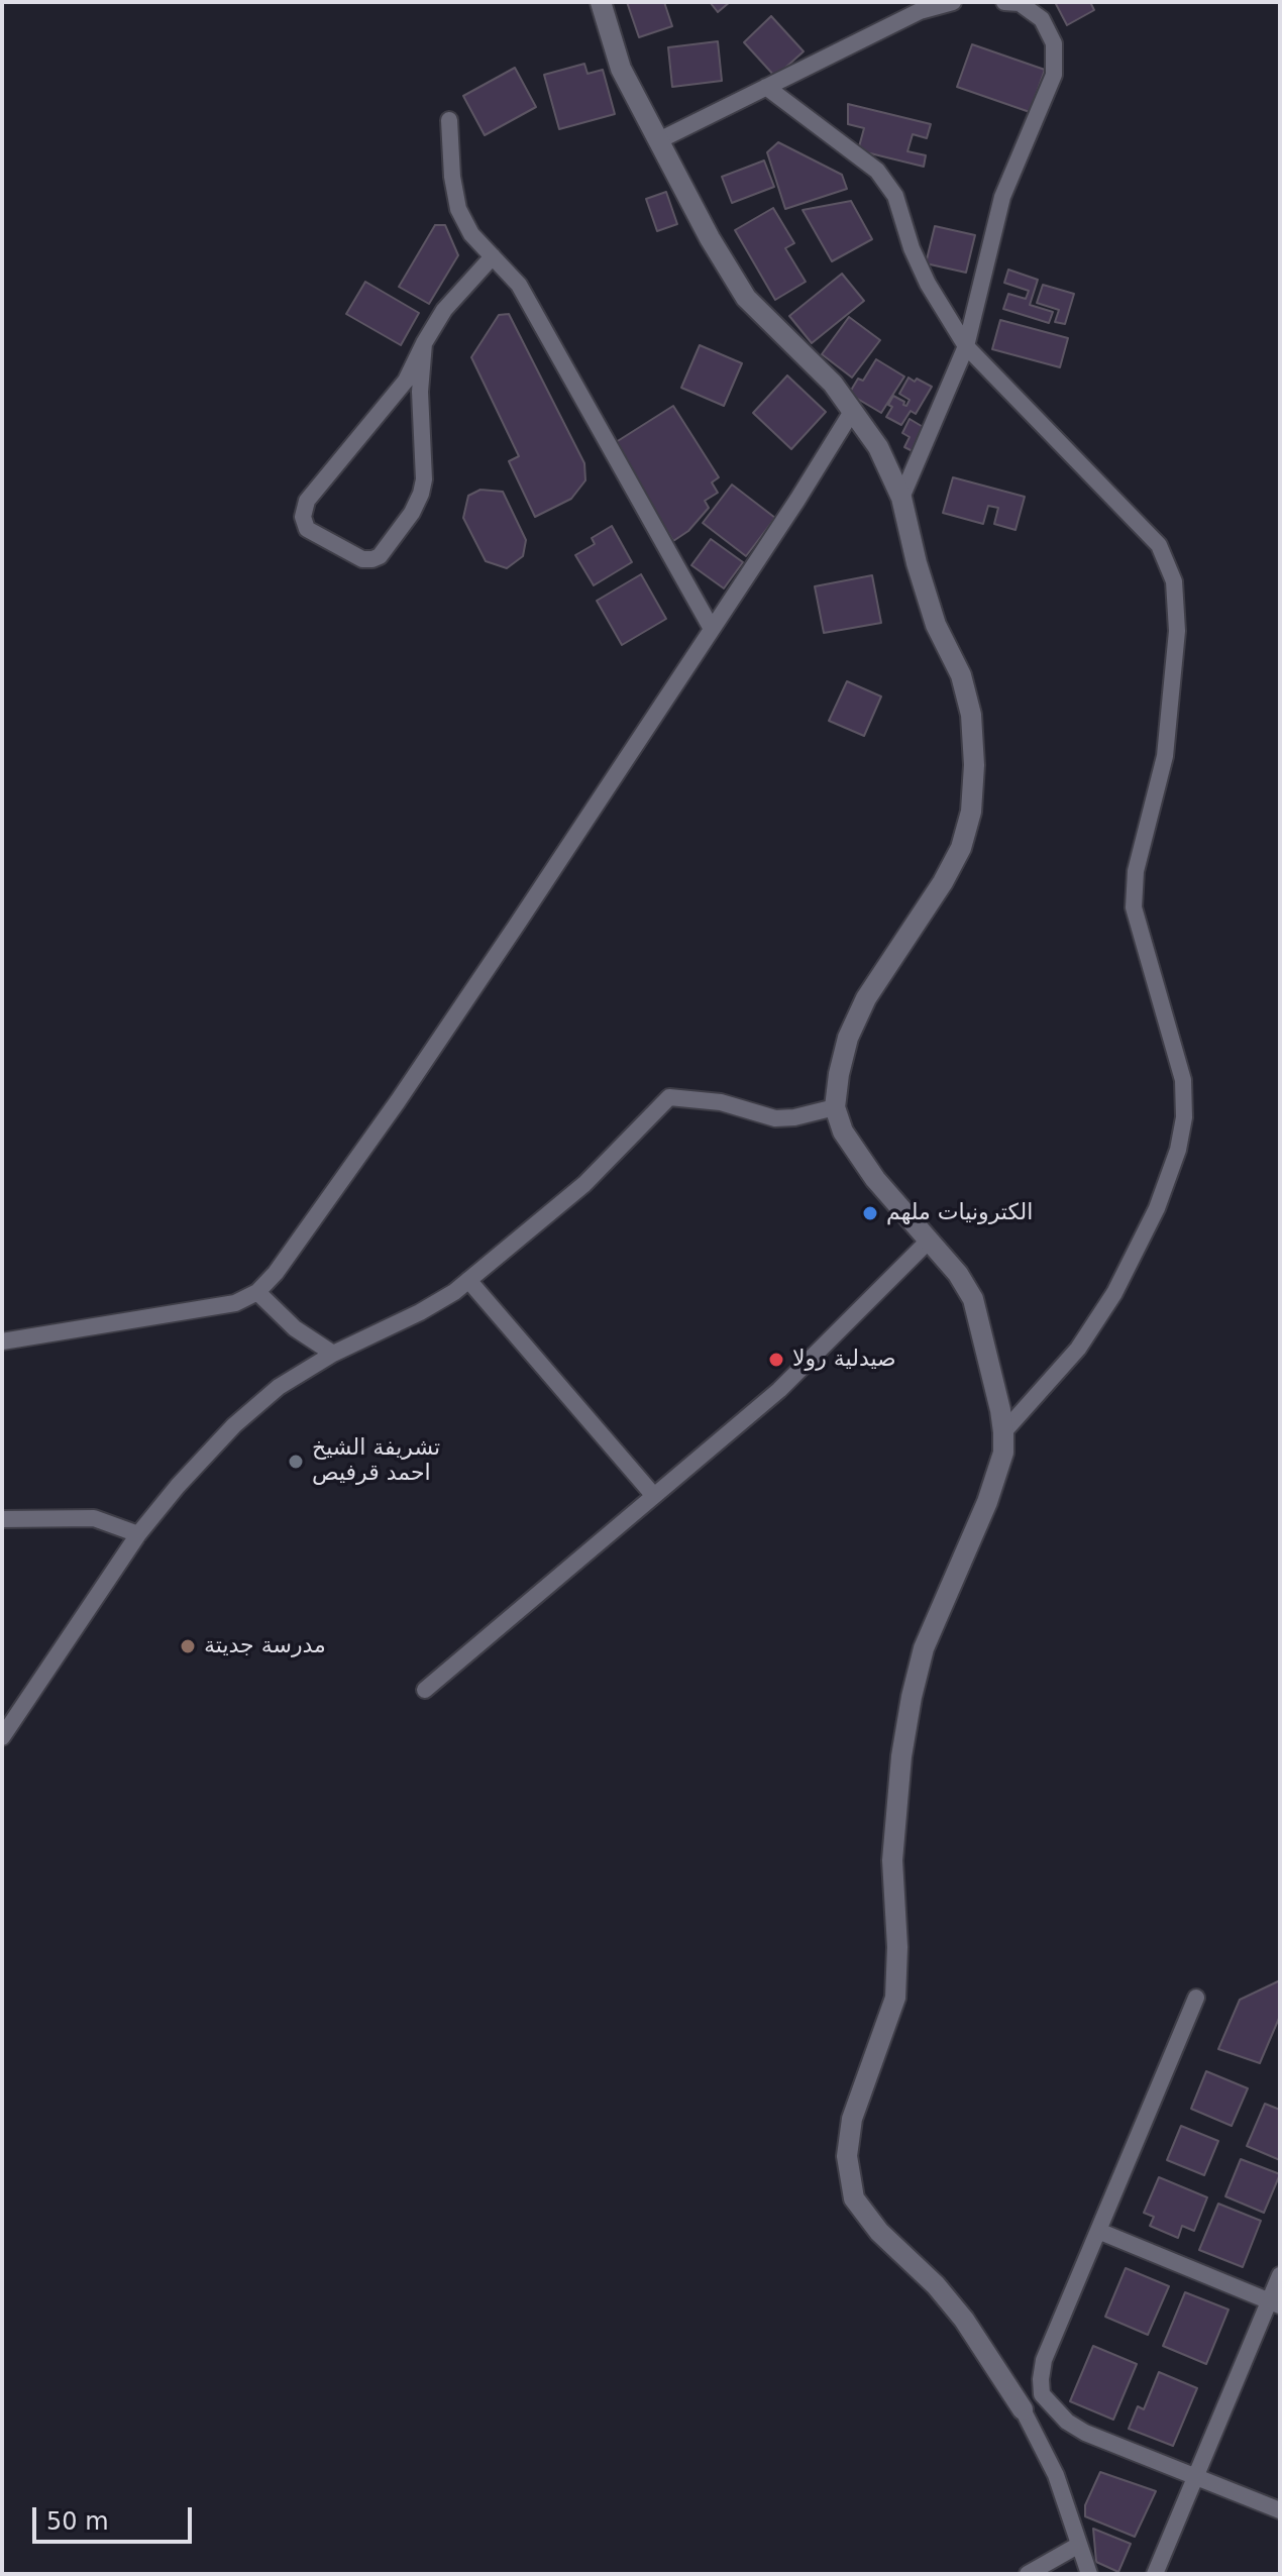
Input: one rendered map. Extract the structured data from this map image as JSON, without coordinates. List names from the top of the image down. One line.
{"places":["الكترونيات ملهم","صيدلية رولا","تشريفة الشيخ احمد قرفيص","مدرسة جديتة"],"scale_bar":"50 m"}
